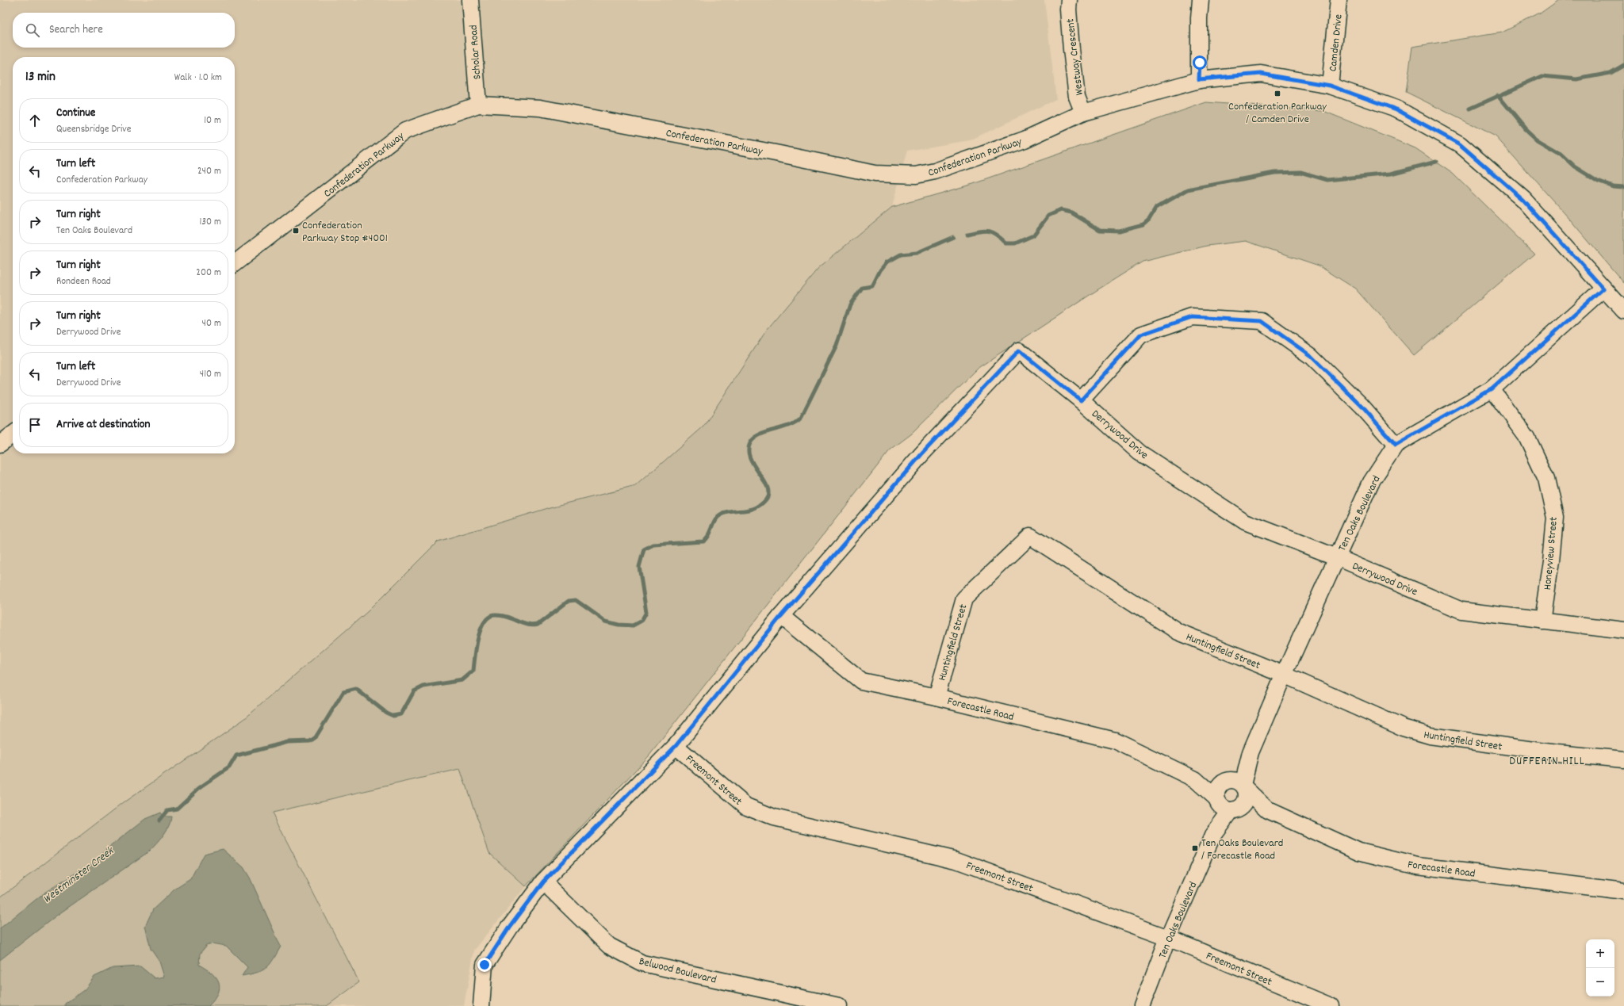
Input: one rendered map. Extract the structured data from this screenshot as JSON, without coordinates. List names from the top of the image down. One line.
{"streets":{"street":["Camden Drive","Scholar Road","Westway Crescent","Confederation Parkway","Derrywood Drive","Ten Oaks Boulevard","Honeyview Street","Huntingfield Street","Forecastle Road","Freemont Street","Belwood Boulevard"]},"crossings":[["Camden Drive","Confederation Parkway"],["Scholar Road","Confederation Parkway"],["Westway Crescent","Confederation Parkway"],["Confederation Parkway","Ten Oaks Boulevard"],["Derrywood Drive","Ten Oaks Boulevard"],["Derrywood Drive","Honeyview Street"],["Derrywood Drive","Forecastle Road"],["Derrywood Drive","Freemont Street"],["Derrywood Drive","Belwood Boulevard"],["Ten Oaks Boulevard","Honeyview Street"],["Ten Oaks Boulevard","Huntingfield Street"],["Ten Oaks Boulevard","Forecastle Road"],["Ten Oaks Boulevard","Freemont Street"],["Huntingfield Street","Forecastle Road"]],"districts":["DUFFERIN HILL"],"water":["Westminster Creek"],"places":{"transit":["Confederation Parkway / Camden Drive","Confederation Parkway Stop #4001","Ten Oaks Boulevard / Forecastle Road"]},"page":{"search":"Search here","heading":["13 min","Walk · 1.0 km"],"list":[["Continue","Queensbridge Drive","10 m"],["Turn left","Confederation Parkway","240 m"],["Turn right","Ten Oaks Boulevard","130 m"],["Turn right","Rondeen Road","200 m"],["Turn right","Derrywood Drive","40 m"],["Turn left","Derrywood Drive","410 m"],"Arrive at destination"],"map_buttons":["+","−"]}}
